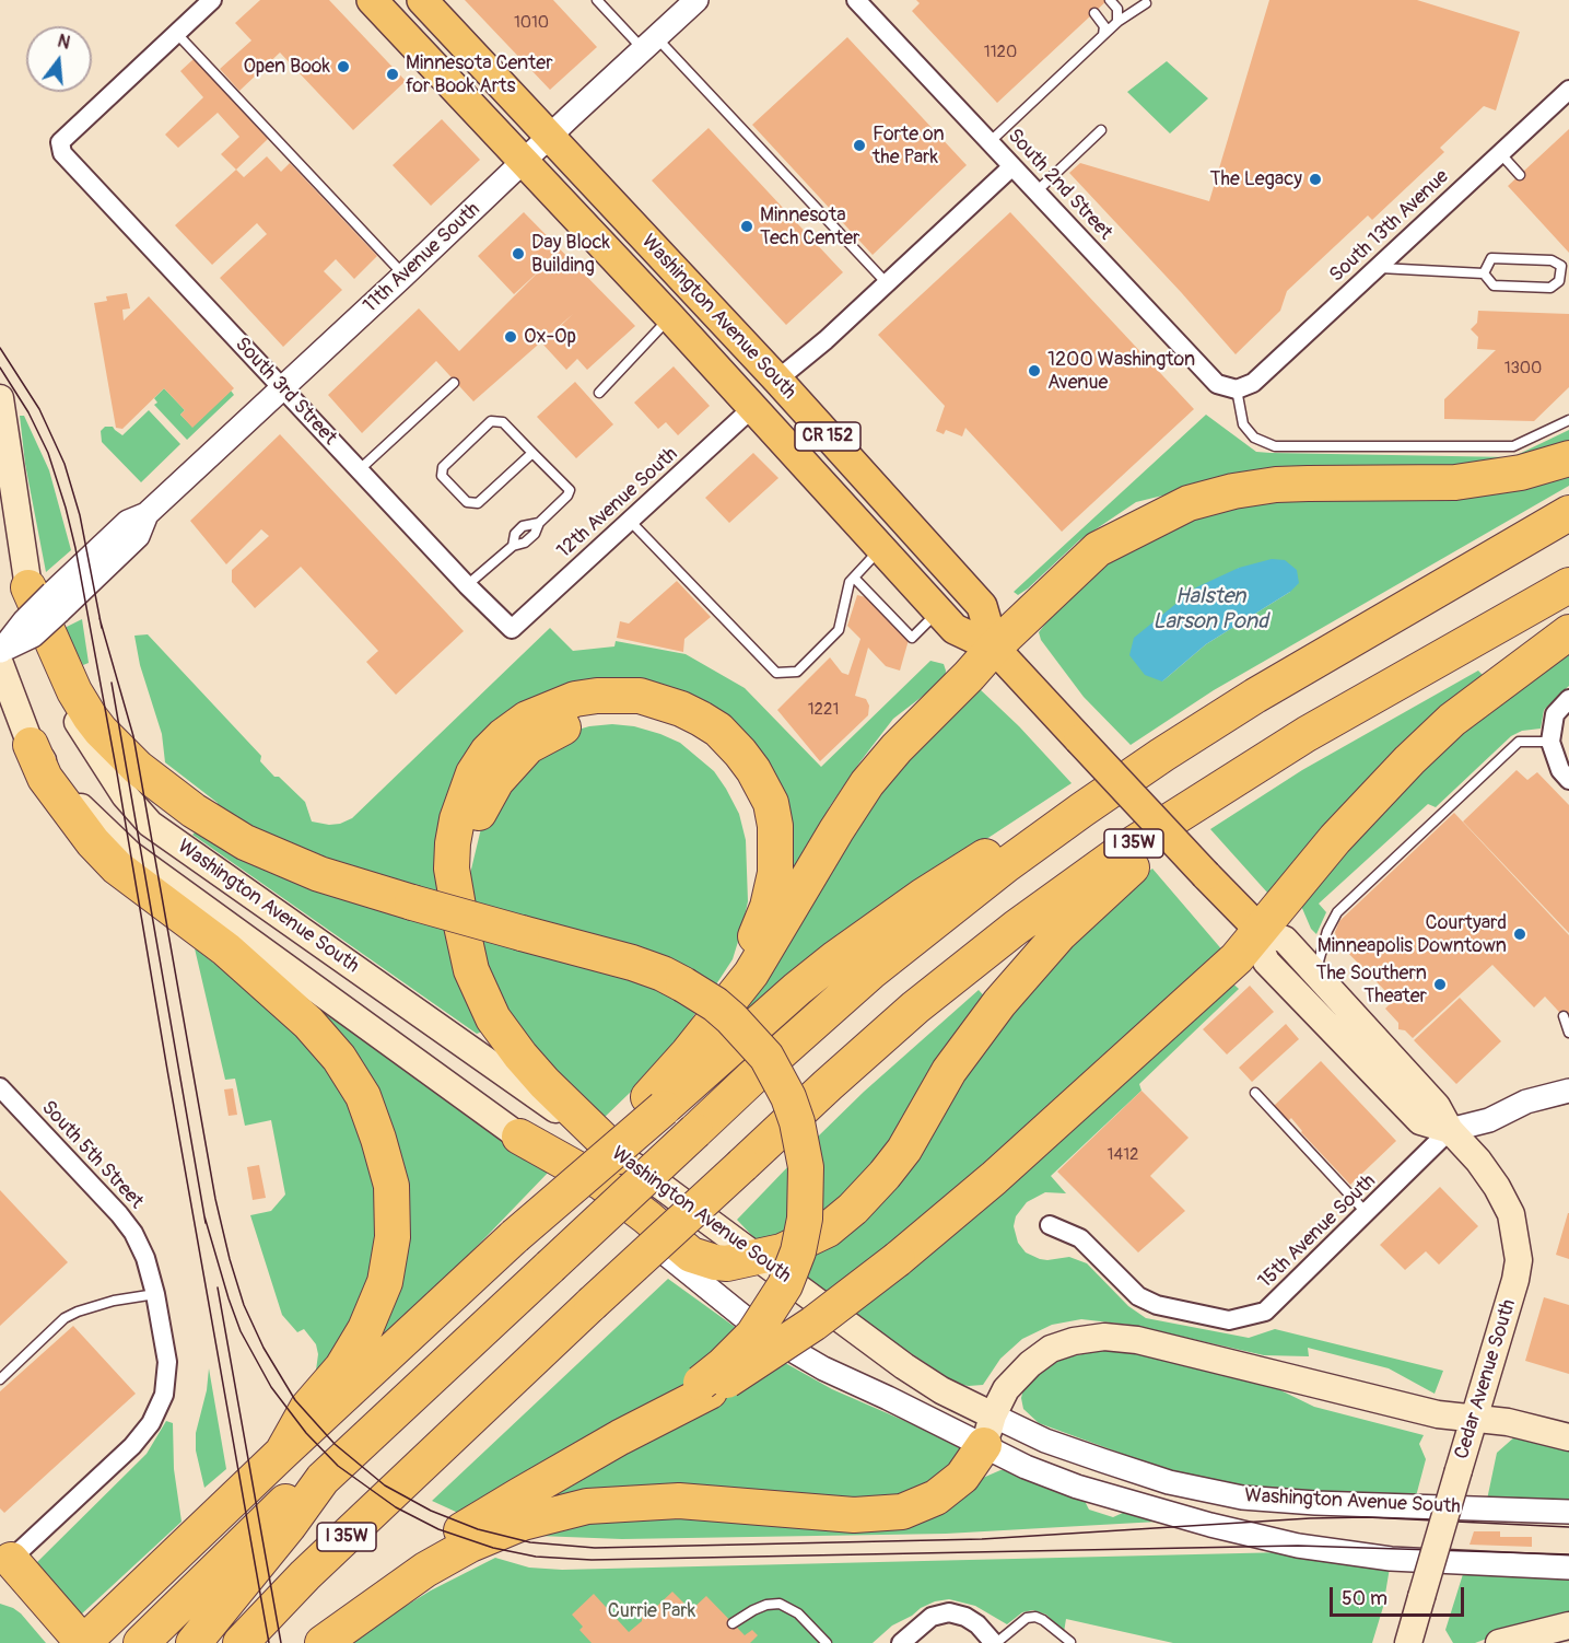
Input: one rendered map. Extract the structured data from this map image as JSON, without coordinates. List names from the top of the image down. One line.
{"streets":{"highway":["I 35W"],"main road":["Washington Avenue South","CR 152","Cedar Avenue South"],"street":["South 2nd Street","South 13th Avenue","11th Avenue South","South 3rd Street","12th Avenue South","South 5th Street","15th Avenue South"]},"crossings":[["South 2nd Street","South 13th Avenue"],["11th Avenue South","Washington Avenue South"],["11th Avenue South","South 3rd Street"],["Washington Avenue South","CR 152"],["Washington Avenue South","12th Avenue South"],["Washington Avenue South","15th Avenue South"],["Washington Avenue South","Cedar Avenue South"],["South 3rd Street","12th Avenue South"],["CR 152","15th Avenue South"],["CR 152","Cedar Avenue South"],["15th Avenue South","Cedar Avenue South"]],"water":["Halsten Larson Pond"],"parks":["Currie Park"],"places":["Open Book","Minnesota Center for Book Arts","Forte on the Park","The Legacy","Minnesota Tech Center","Day Block Building","Ox-Op","1200 Washington Avenue","Courtyard Minneapolis Downtown","The Southern Theater"],"house_numbers":["1010","1120","1300","1221","1412"],"scale_bar":"50 m","north":"top"}
